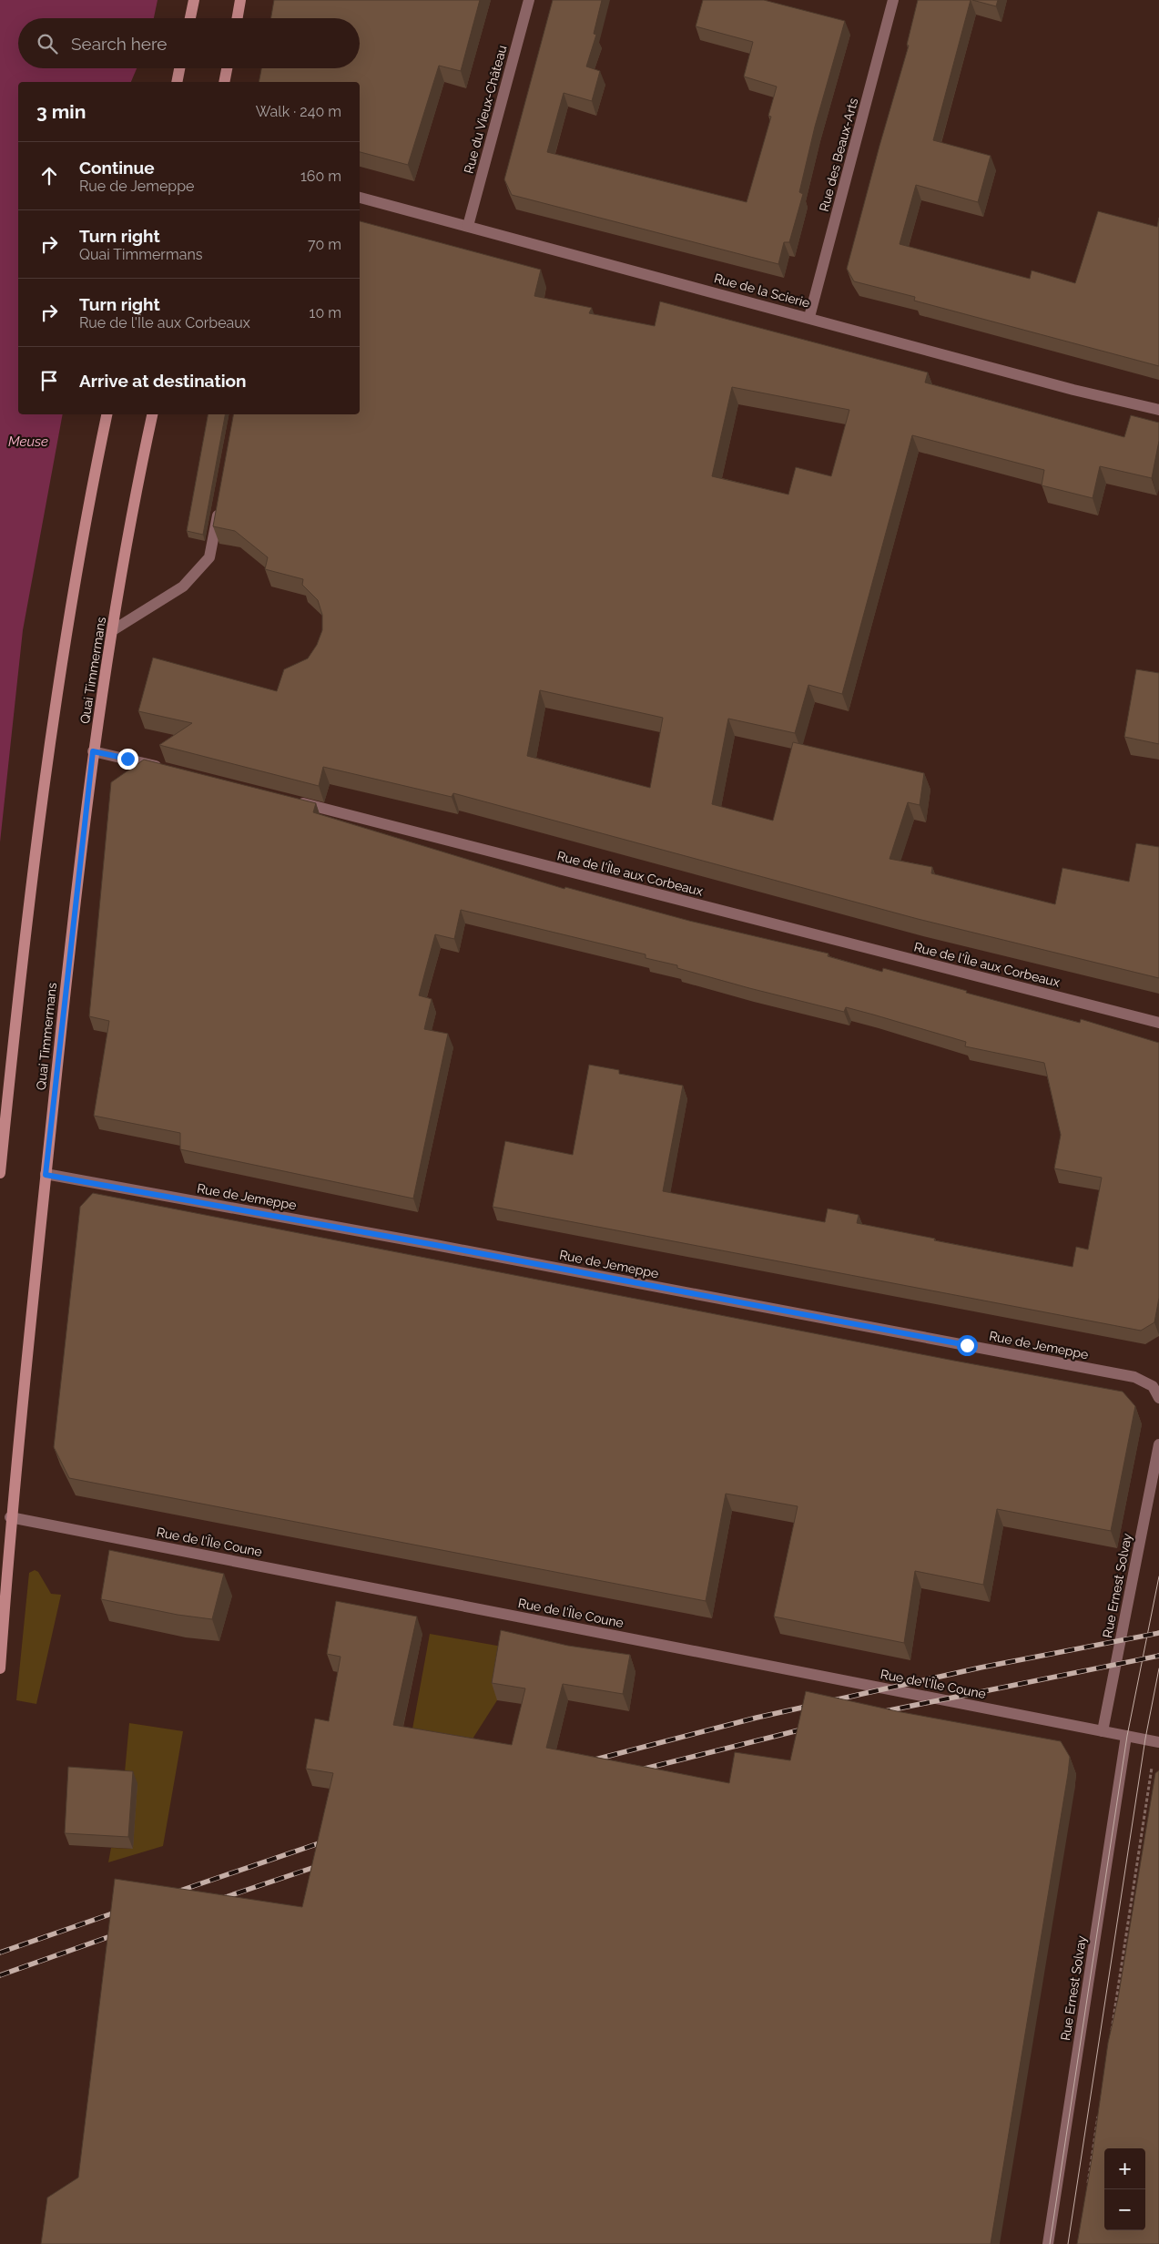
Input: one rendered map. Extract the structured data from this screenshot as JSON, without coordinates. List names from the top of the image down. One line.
{"streets":{"main road":["Quai Timmermans"],"street":["Rue du Vieux-Château","Rue des Beaux-Arts","Rue de la Scierie","Rue de l'Île aux Corbeaux","Rue de Jemeppe","Rue de l'Île Coune","Rue Ernest Solvay"]},"crossings":[["Rue du Vieux-Château","Rue de la Scierie"],["Rue des Beaux-Arts","Rue de la Scierie"],["Quai Timmermans","Rue de Jemeppe"],["Quai Timmermans","Rue de l'Île Coune"],["Rue de l'Île Coune","Rue Ernest Solvay"]],"water":["Meuse"],"page":{"search":"Search here","heading":["3 min","Walk · 240 m"],"list":[["Continue","Rue de Jemeppe","160 m"],["Turn right","Quai Timmermans","70 m"],["Turn right","Rue de l'Île aux Corbeaux","10 m"],"Arrive at destination"],"map_buttons":["+","−"]}}
